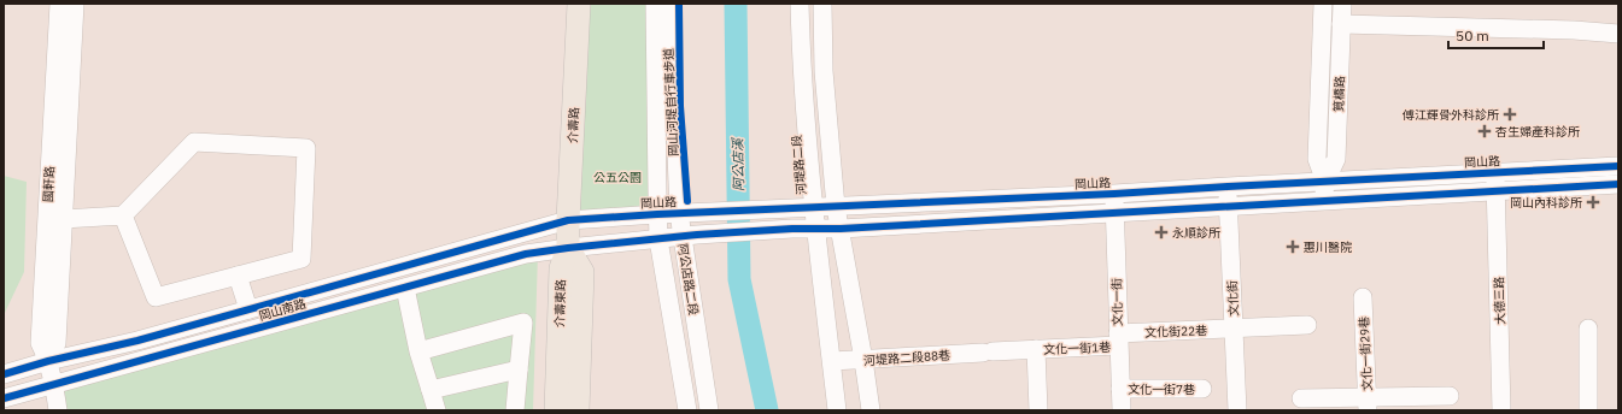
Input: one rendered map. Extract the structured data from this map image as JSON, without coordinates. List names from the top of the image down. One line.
{"streets":{"main road":["介壽路","介壽東路"],"street":["筧橋路","岡山路","河堤路二段","國軒路","阿公店路二段","文化街","大德三路","文化一街","岡山南路","文化街22巷","文化一街1巷","文化一街29巷","河堤路二段88巷","文化一街7巷"],"cycle path":["岡山河堤自行車步道"]},"crossings":[["筧橋路","岡山路"],["介壽路","岡山路"],["介壽路","介壽東路"],["介壽路","岡山南路"],["岡山路","河堤路二段"],["岡山路","阿公店路二段"],["岡山路","文化街"],["岡山路","大德三路"],["岡山路","文化一街"],["岡山路","岡山南路"],["河堤路二段","河堤路二段88巷"],["國軒路","岡山南路"],["文化街","文化街22巷"],["文化一街","文化街22巷"],["文化一街","文化一街1巷"],["文化一街","文化一街7巷"],["介壽東路","岡山南路"],["文化街22巷","文化一街1巷"],["文化一街1巷","河堤路二段88巷"]],"water":["阿公店溪"],"parks":["公五公園"],"places":{"health":["傅江輝骨外科診所","杏生婦產科診所","岡山內科診所","永順診所","惠川醫院"]},"scale_bar":"50 m"}
